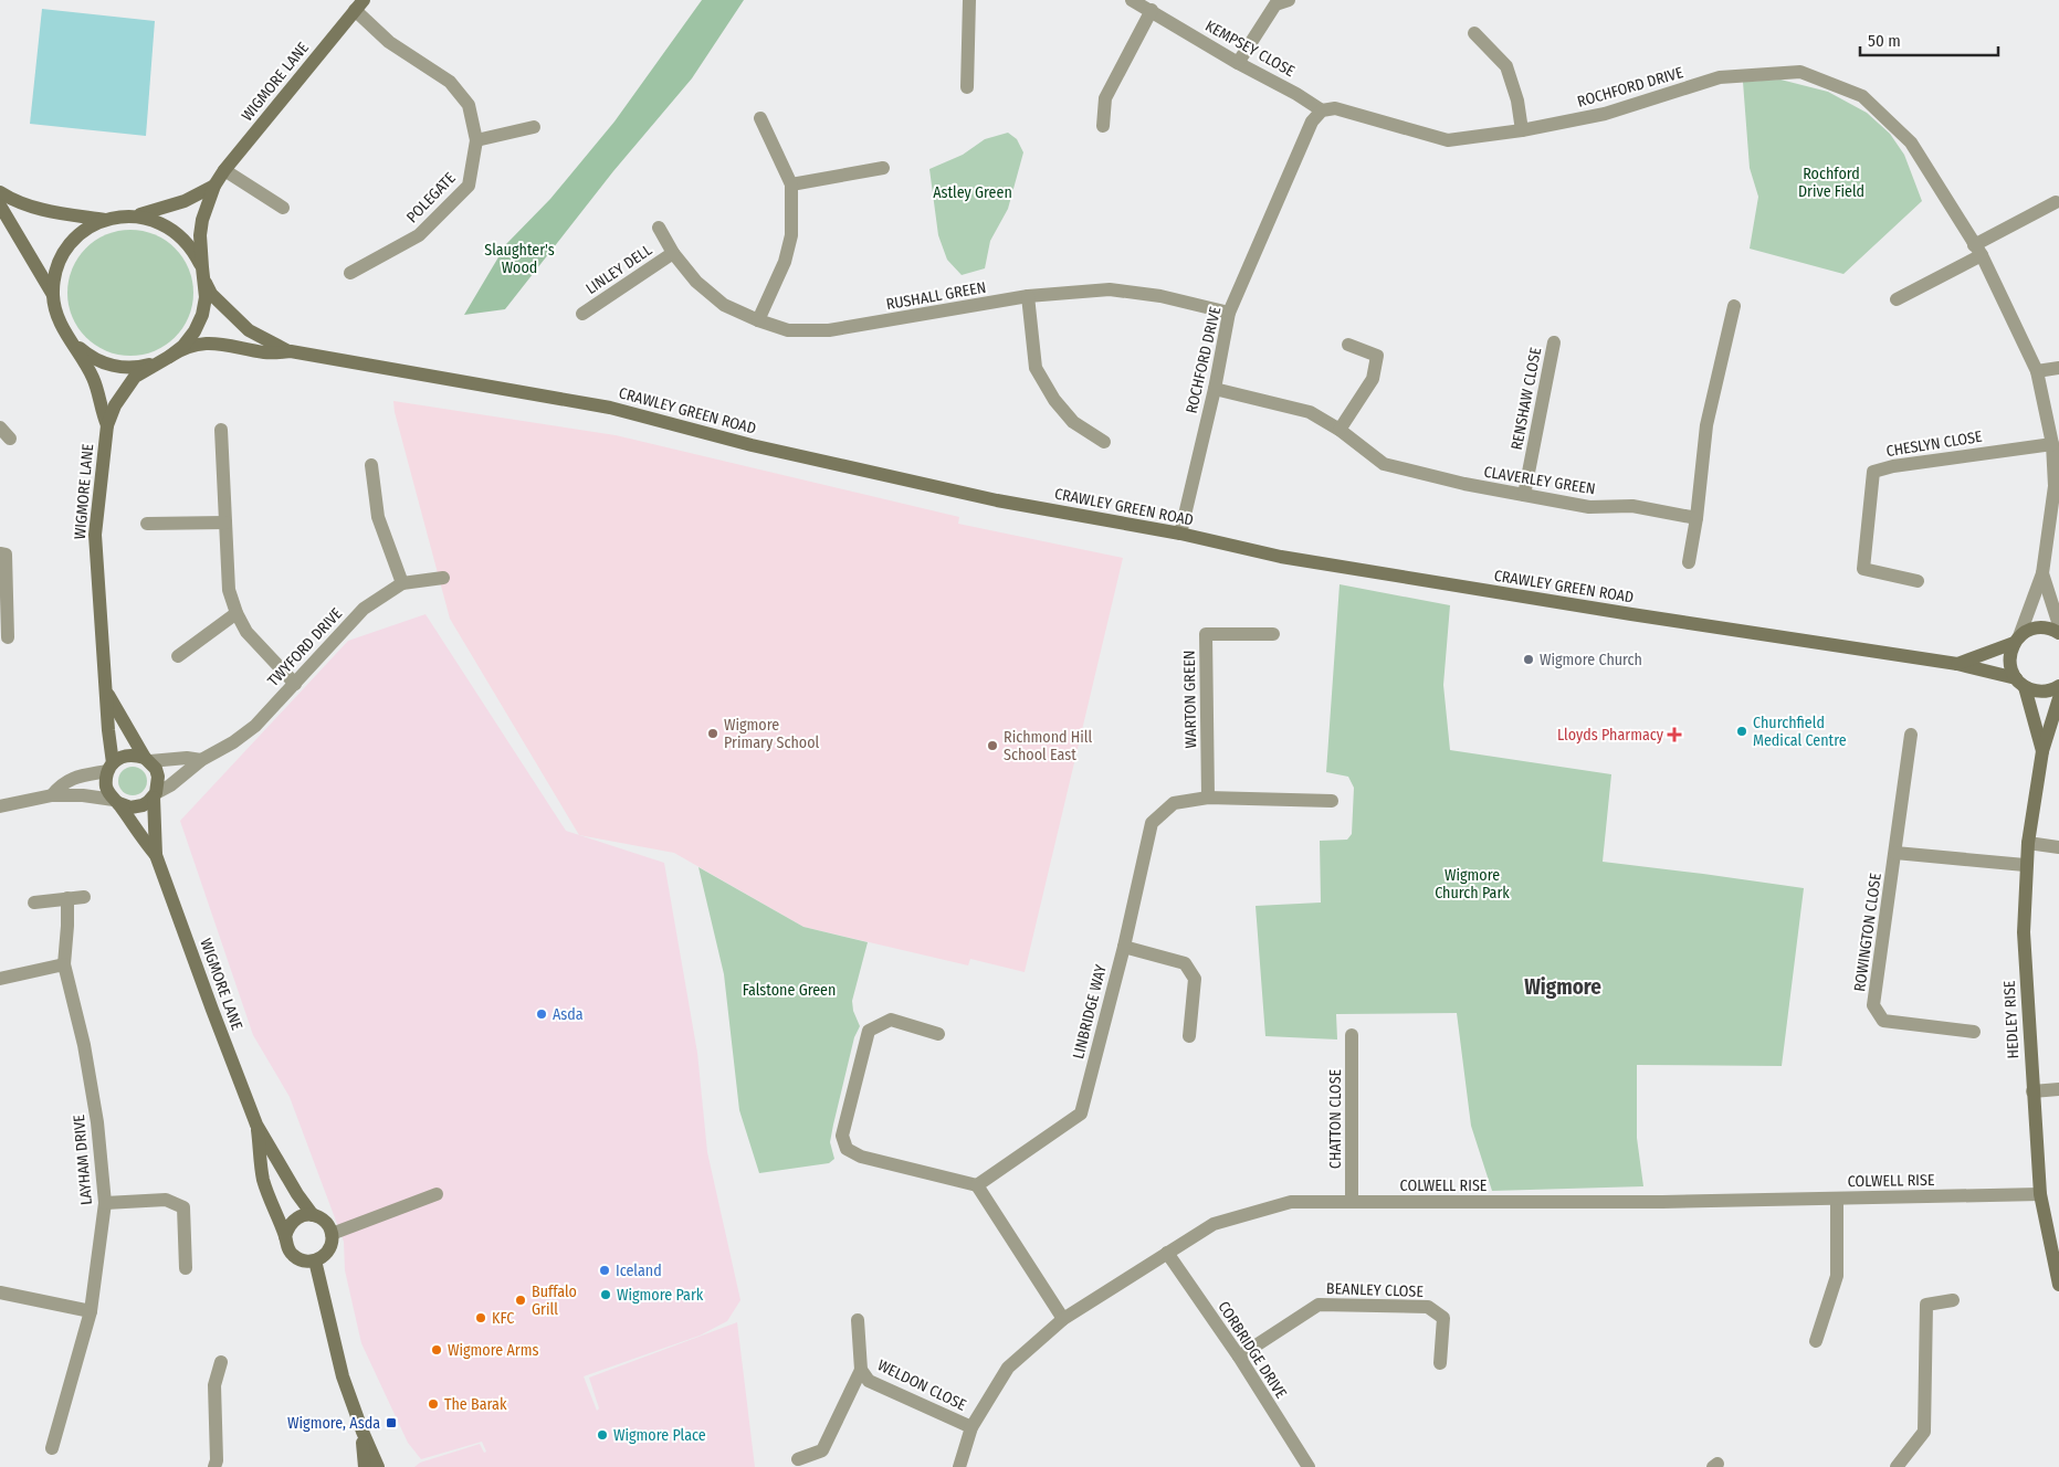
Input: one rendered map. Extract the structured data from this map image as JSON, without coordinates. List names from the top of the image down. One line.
{"streets":{"street":["KEMPSEY CLOSE","WIGMORE LANE","ROCHFORD DRIVE","POLEGATE","LINLEY DELL","RUSHALL GREEN","RENSHAW CLOSE","CRAWLEY GREEN ROAD","CHESLYN CLOSE","CLAVERLEY GREEN","TWYFORD DRIVE","WARTON GREEN","ROWINGTON CLOSE","LINBRIDGE WAY","HEDLEY RISE","CHATTON CLOSE","LAYHAM DRIVE","COLWELL RISE","BEANLEY CLOSE","CORBRIDGE DRIVE","WELDON CLOSE"]},"crossings":[["KEMPSEY CLOSE","ROCHFORD DRIVE"],["WIGMORE LANE","POLEGATE"],["WIGMORE LANE","CRAWLEY GREEN ROAD"],["WIGMORE LANE","TWYFORD DRIVE"],["ROCHFORD DRIVE","RUSHALL GREEN"],["ROCHFORD DRIVE","CRAWLEY GREEN ROAD"],["ROCHFORD DRIVE","CHESLYN CLOSE"],["ROCHFORD DRIVE","CLAVERLEY GREEN"],["ROCHFORD DRIVE","HEDLEY RISE"],["LINLEY DELL","RUSHALL GREEN"],["RENSHAW CLOSE","CLAVERLEY GREEN"],["CRAWLEY GREEN ROAD","HEDLEY RISE"],["WARTON GREEN","LINBRIDGE WAY"],["HEDLEY RISE","COLWELL RISE"],["CHATTON CLOSE","COLWELL RISE"],["COLWELL RISE","CORBRIDGE DRIVE"],["COLWELL RISE","WELDON CLOSE"],["BEANLEY CLOSE","CORBRIDGE DRIVE"]],"districts":["Wigmore"],"parks":["Rochford Drive Field","Astley Green","Slaughter's Wood","Wigmore Church Park","Falstone Green"],"places":{"other":["Wigmore Church","Churchfield Medical Centre","Wigmore Primary School","Richmond Hill School East","Asda","Iceland","Wigmore Park","Buffalo Grill","KFC","Wigmore Arms","The Barak","Wigmore Place"],"health":["Lloyds Pharmacy"],"transit":["Wigmore, Asda"]},"scale_bar":"50 m"}
